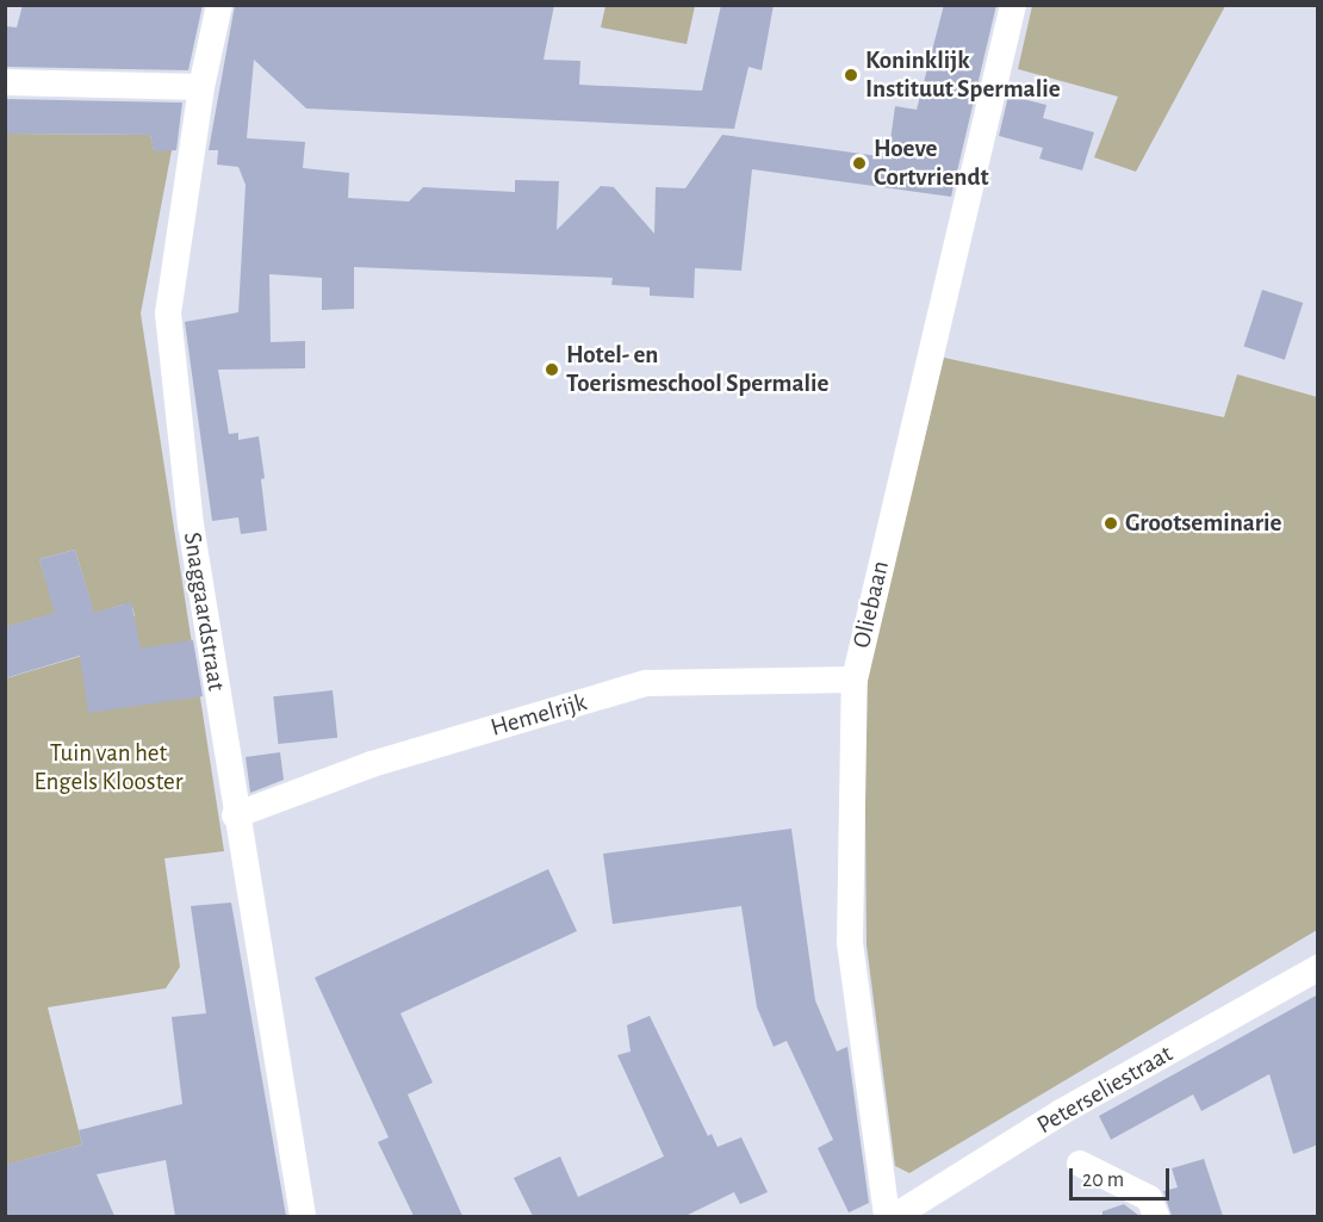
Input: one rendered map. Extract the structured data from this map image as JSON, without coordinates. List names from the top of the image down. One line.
{"streets":{"street":["Oliebaan","Snaggaardstraat","Hemelrijk","Peterseliestraat"]},"crossings":[["Oliebaan","Hemelrijk"],["Snaggaardstraat","Hemelrijk"]],"parks":["Tuin van het Engels Klooster"],"places":["Koninklijk Instituut Spermalie","Hoeve Cortvriendt","Hotel- en Toerismeschool Spermalie","Grootseminarie"],"scale_bar":"20 m"}
